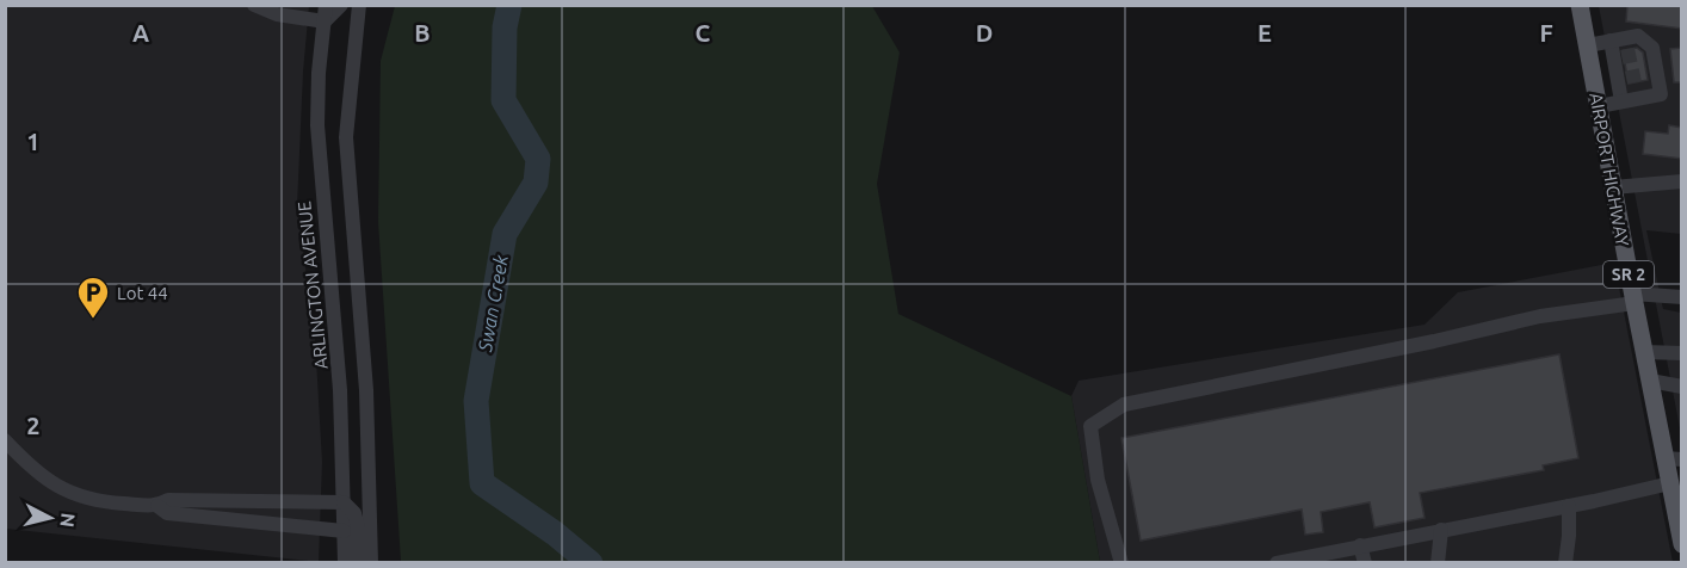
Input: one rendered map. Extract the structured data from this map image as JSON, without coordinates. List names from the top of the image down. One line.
{"streets":{"main road":["AIRPORT HIGHWAY","SR 2"],"street":["ARLINGTON AVENUE"]},"water":["Swan Creek"],"places":{"parking":["Lot 44"]},"north":"right","grid":{"columns":["A","B","C","D","E","F"],"rows":["1","2"]}}
